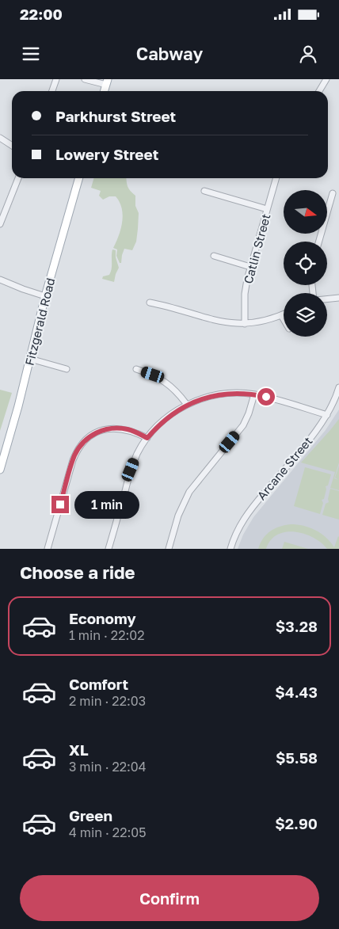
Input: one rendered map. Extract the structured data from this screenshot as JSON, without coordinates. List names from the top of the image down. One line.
{"streets":{"main road":["Fitzgerald Road"],"street":["Catlin Street","Arcane Street"]},"north":"right","page":{"status":"22:00","header":"Cabway","banner":["Parkhurst Street","Lowery Street"],"bubble":"1 min","heading":"Choose a ride","list":[{"name":"Economy","note":"1 min · 22:02","value":"$3.28"},{"name":"Comfort","note":"2 min · 22:03","value":"$4.43"},{"name":"XL","note":"3 min · 22:04","value":"$5.58"},{"name":"Green","note":"4 min · 22:05","value":"$2.90"}],"buttons":"Confirm"}}
